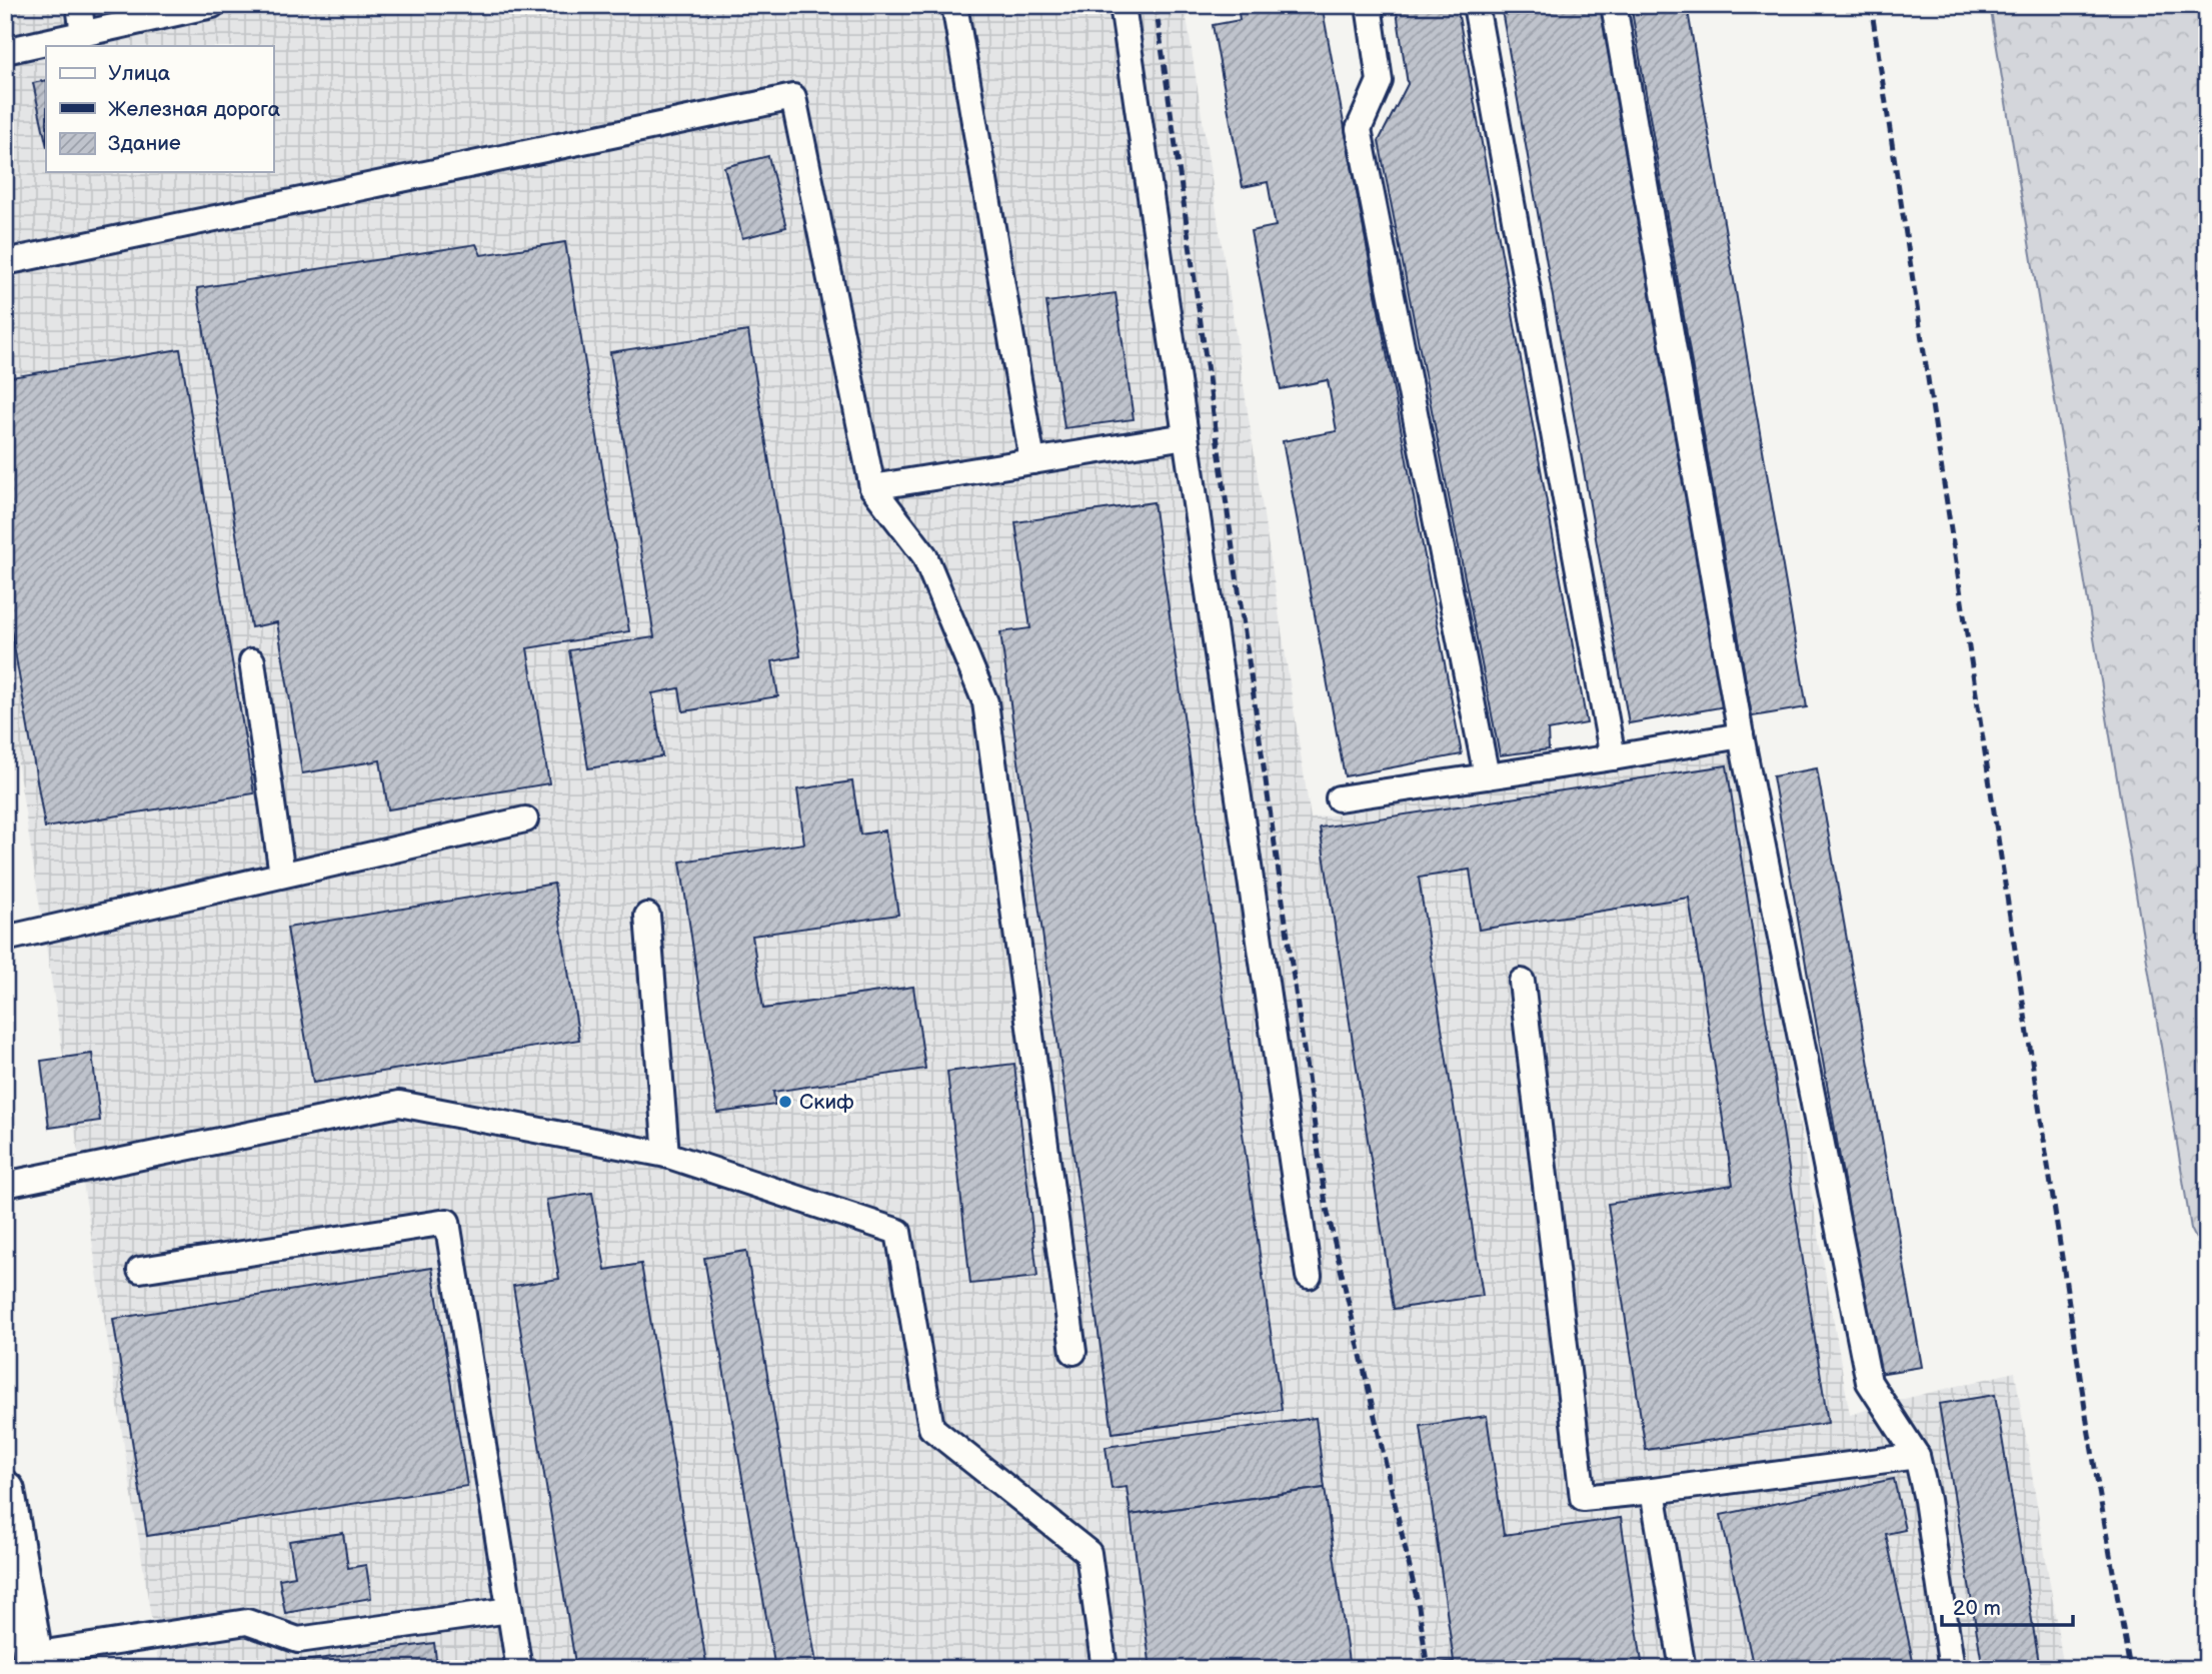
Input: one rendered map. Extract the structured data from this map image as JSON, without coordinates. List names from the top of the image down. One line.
{"places":["Скиф"],"legend":["Улица","Железная дорога","Здание"],"scale_bar":"20 m"}
